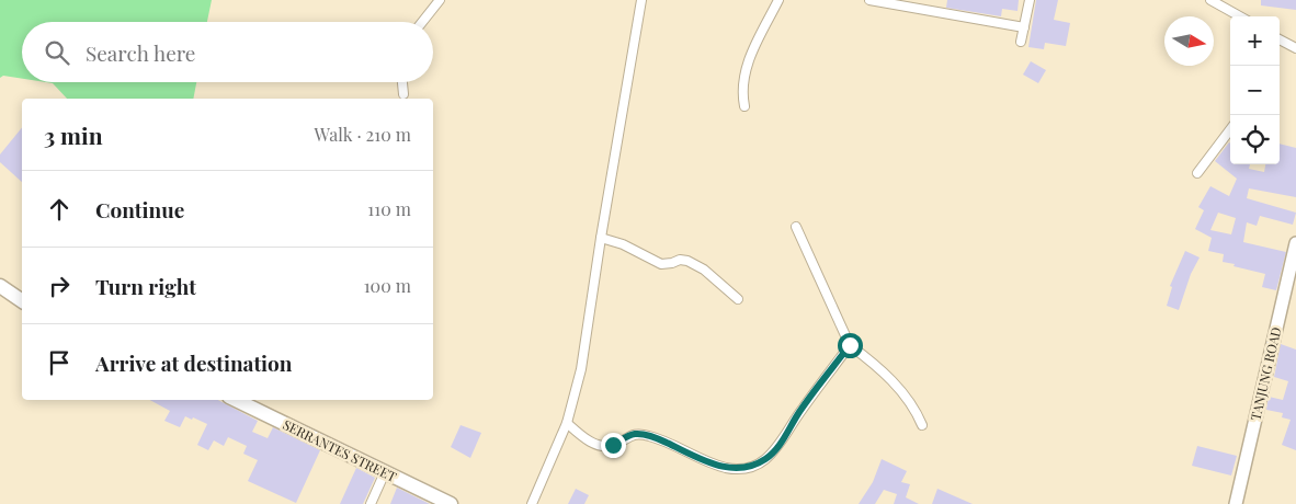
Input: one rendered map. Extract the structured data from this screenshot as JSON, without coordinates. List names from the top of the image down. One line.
{"streets":{"main road":["SERRANTES STREET"],"street":["TANJUNG ROAD"]},"north":"right","page":{"map_buttons":["+","−"],"search":"Search here","heading":["3 min","Walk · 210 m"],"list":[["Continue","110 m"],["Turn right","100 m"],"Arrive at destination"]}}
